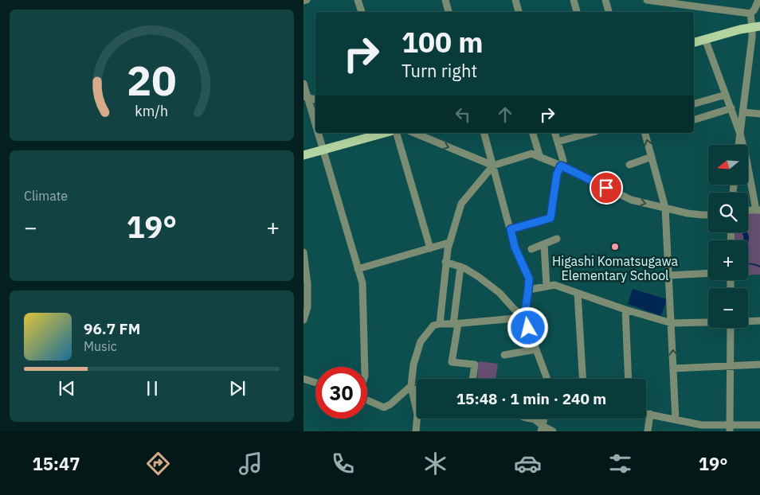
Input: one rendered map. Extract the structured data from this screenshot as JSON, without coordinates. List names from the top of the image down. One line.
{"places":["Higashi Komatsugawa Elementary School"],"north":"left","page":{"turn":["100 m","Turn right"],"map_buttons":["+","−"],"tile":"Climate","heat":["−","19°","+"],"song":["96.7 FM","Music"],"limit":"30","trip":"15:48 · 1 min · 240 m","tabs":["15:47","19°"],"gauge":["20","km/h"]}}
